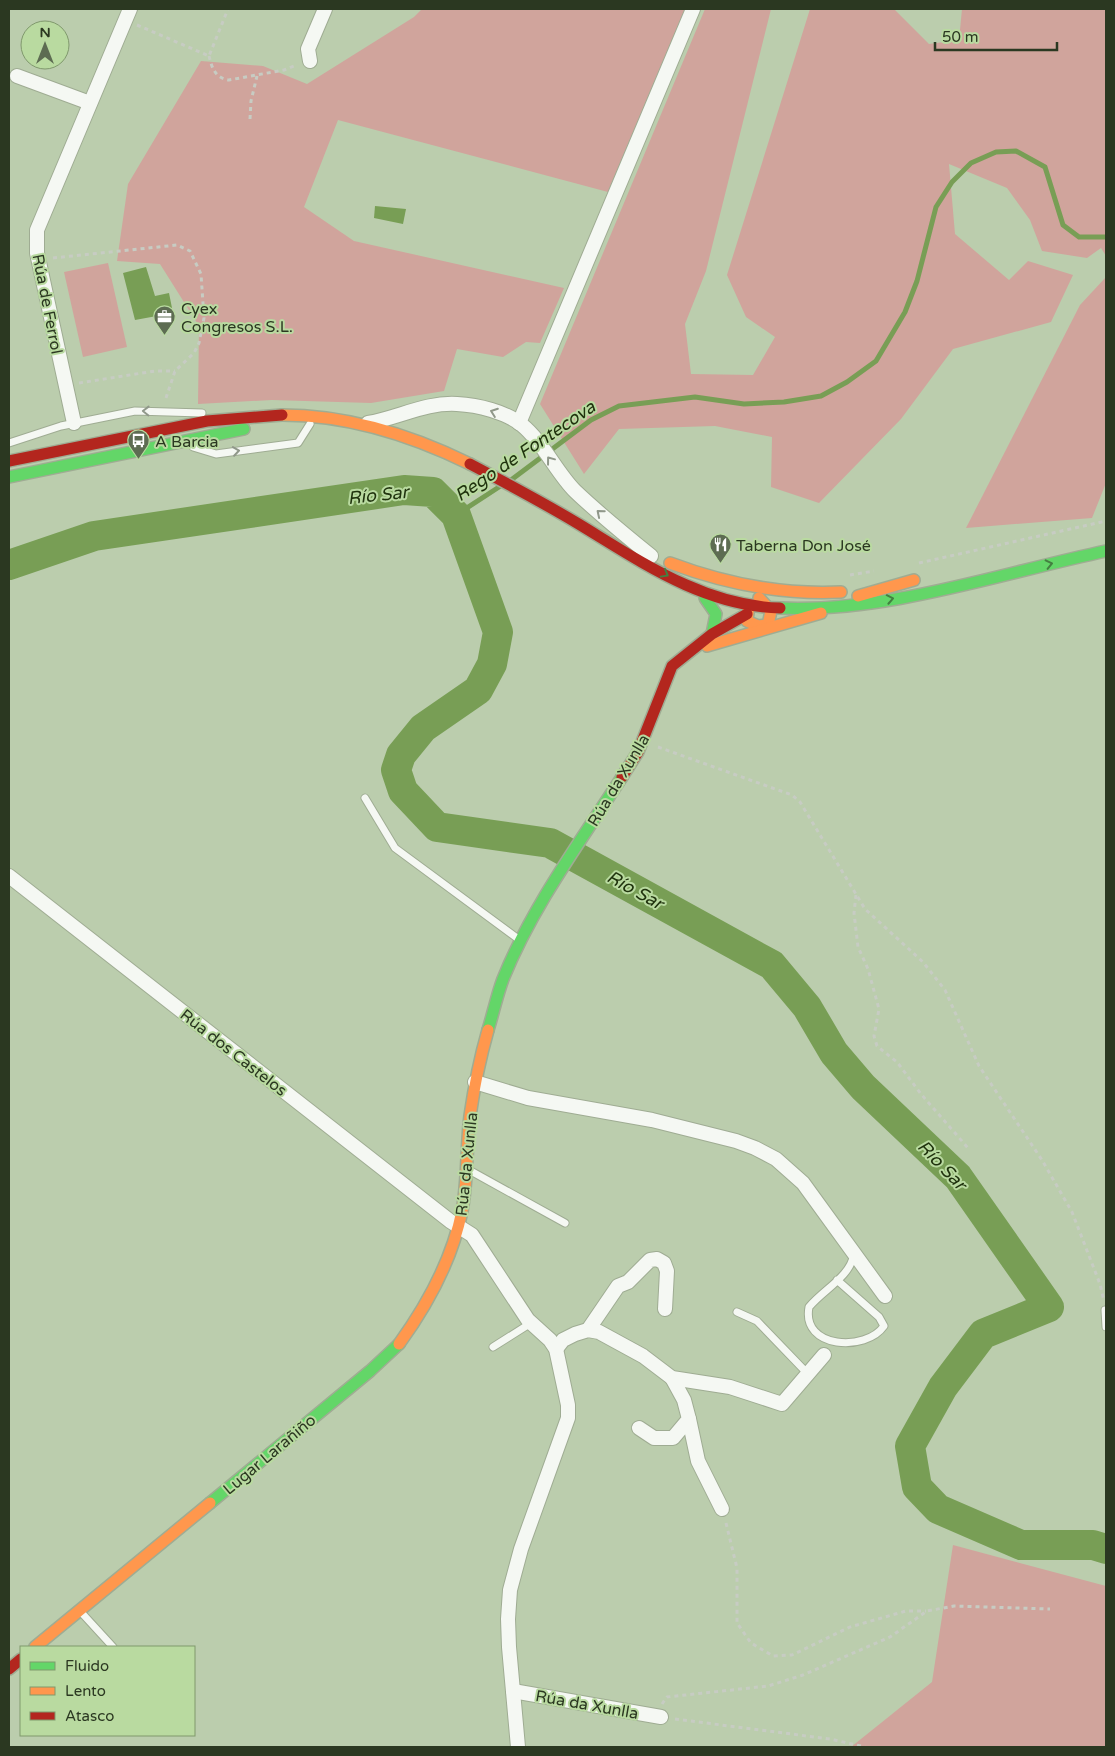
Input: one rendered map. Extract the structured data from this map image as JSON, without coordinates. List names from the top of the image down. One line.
{"streets":{"street":["Rúa de Ferrol","Rúa da Xunlla","Rúa dos Castelos","Lugar Larañiño"]},"crossings":[["Rúa da Xunlla","Rúa dos Castelos"],["Rúa da Xunlla","Lugar Larañiño"],["Rúa dos Castelos","Lugar Larañiño"]],"water":["Rego de Fontecova","Río Sar"],"places":{"office":["Cyex Congresos S.L."],"bus stop":["A Barcia"],"restaurant":["Taberna Don José"]},"legend":["Fluido","Lento","Atasco"],"scale_bar":"50 m","north":"top"}
